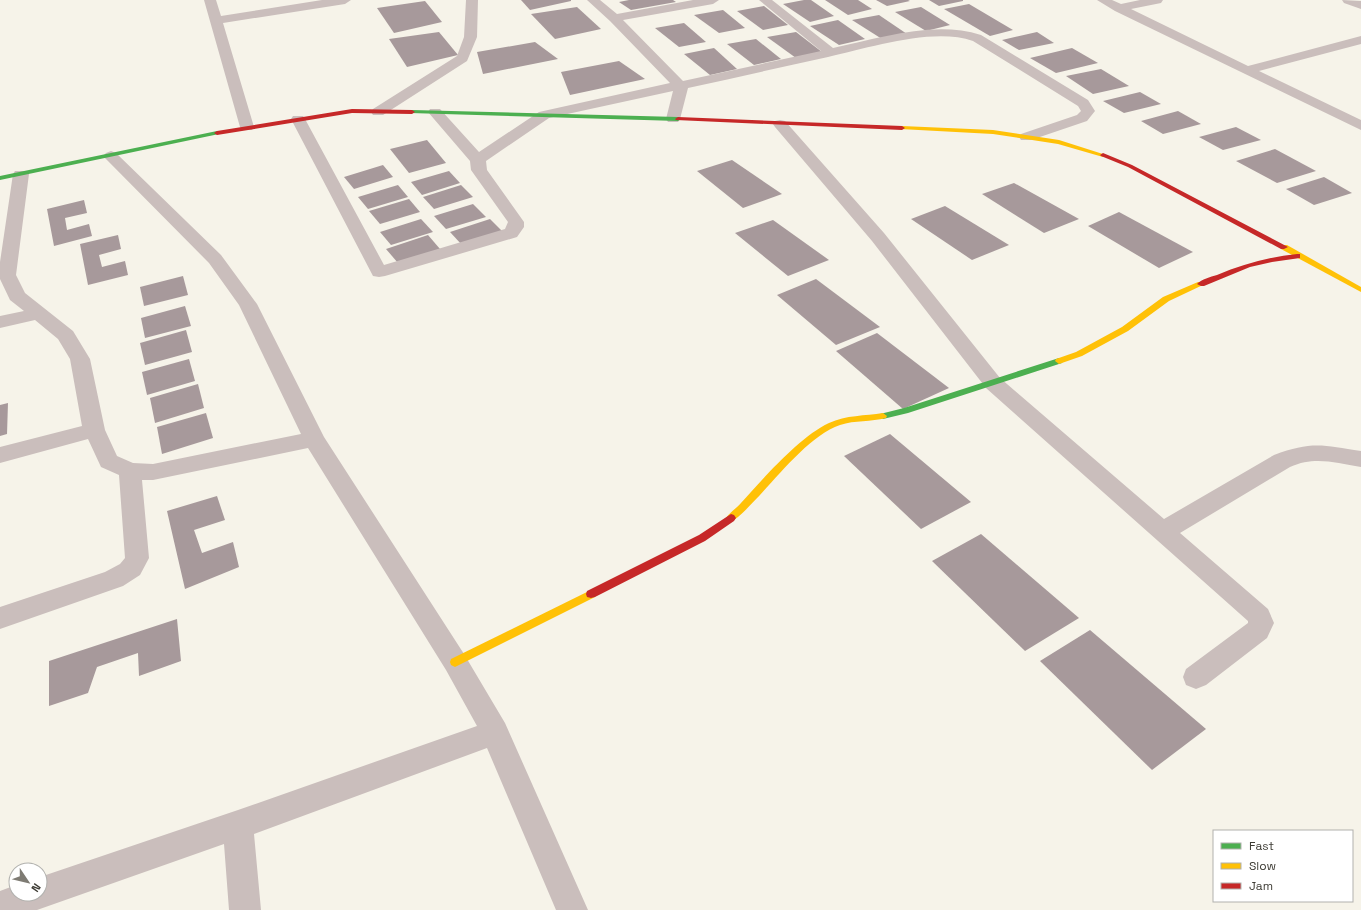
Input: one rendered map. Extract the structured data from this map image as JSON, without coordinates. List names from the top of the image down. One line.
{"legend":["Fast","Slow","Jam"],"north":"bottom right"}
